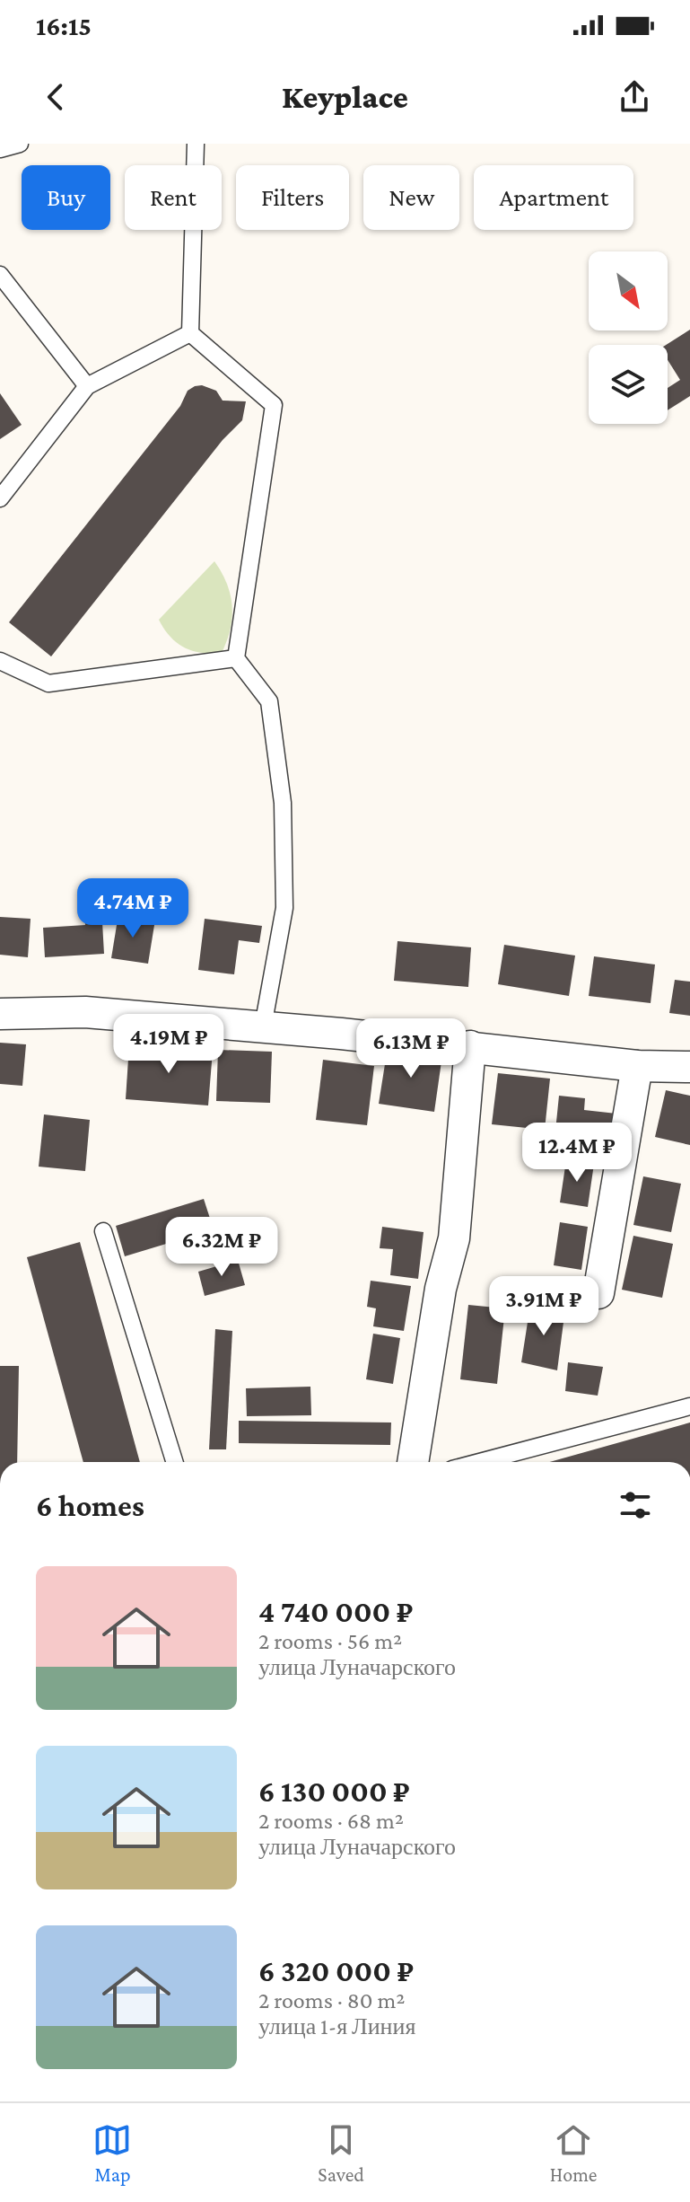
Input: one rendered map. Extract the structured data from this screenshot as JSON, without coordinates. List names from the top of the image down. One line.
{"north":"bottom right","page":{"status":"16:15","header":"Keyplace","chip":["Buy","Rent","Filters","New","Apartment"],"price":["4.74M ₽","4.19M ₽","6.13M ₽","12.4M ₽","6.32M ₽","3.91M ₽"],"heading":"6 homes","list":[{"name":"4 740 000 ₽","note":"2 rooms · 56 m² · улица Луначарского"},{"name":"6 130 000 ₽","note":"2 rooms · 68 m² · улица Луначарского"},{"name":"6 320 000 ₽","note":"2 rooms · 80 m² · улица 1-я Линия"}],"tabs":["Map","Saved","Home"]}}
